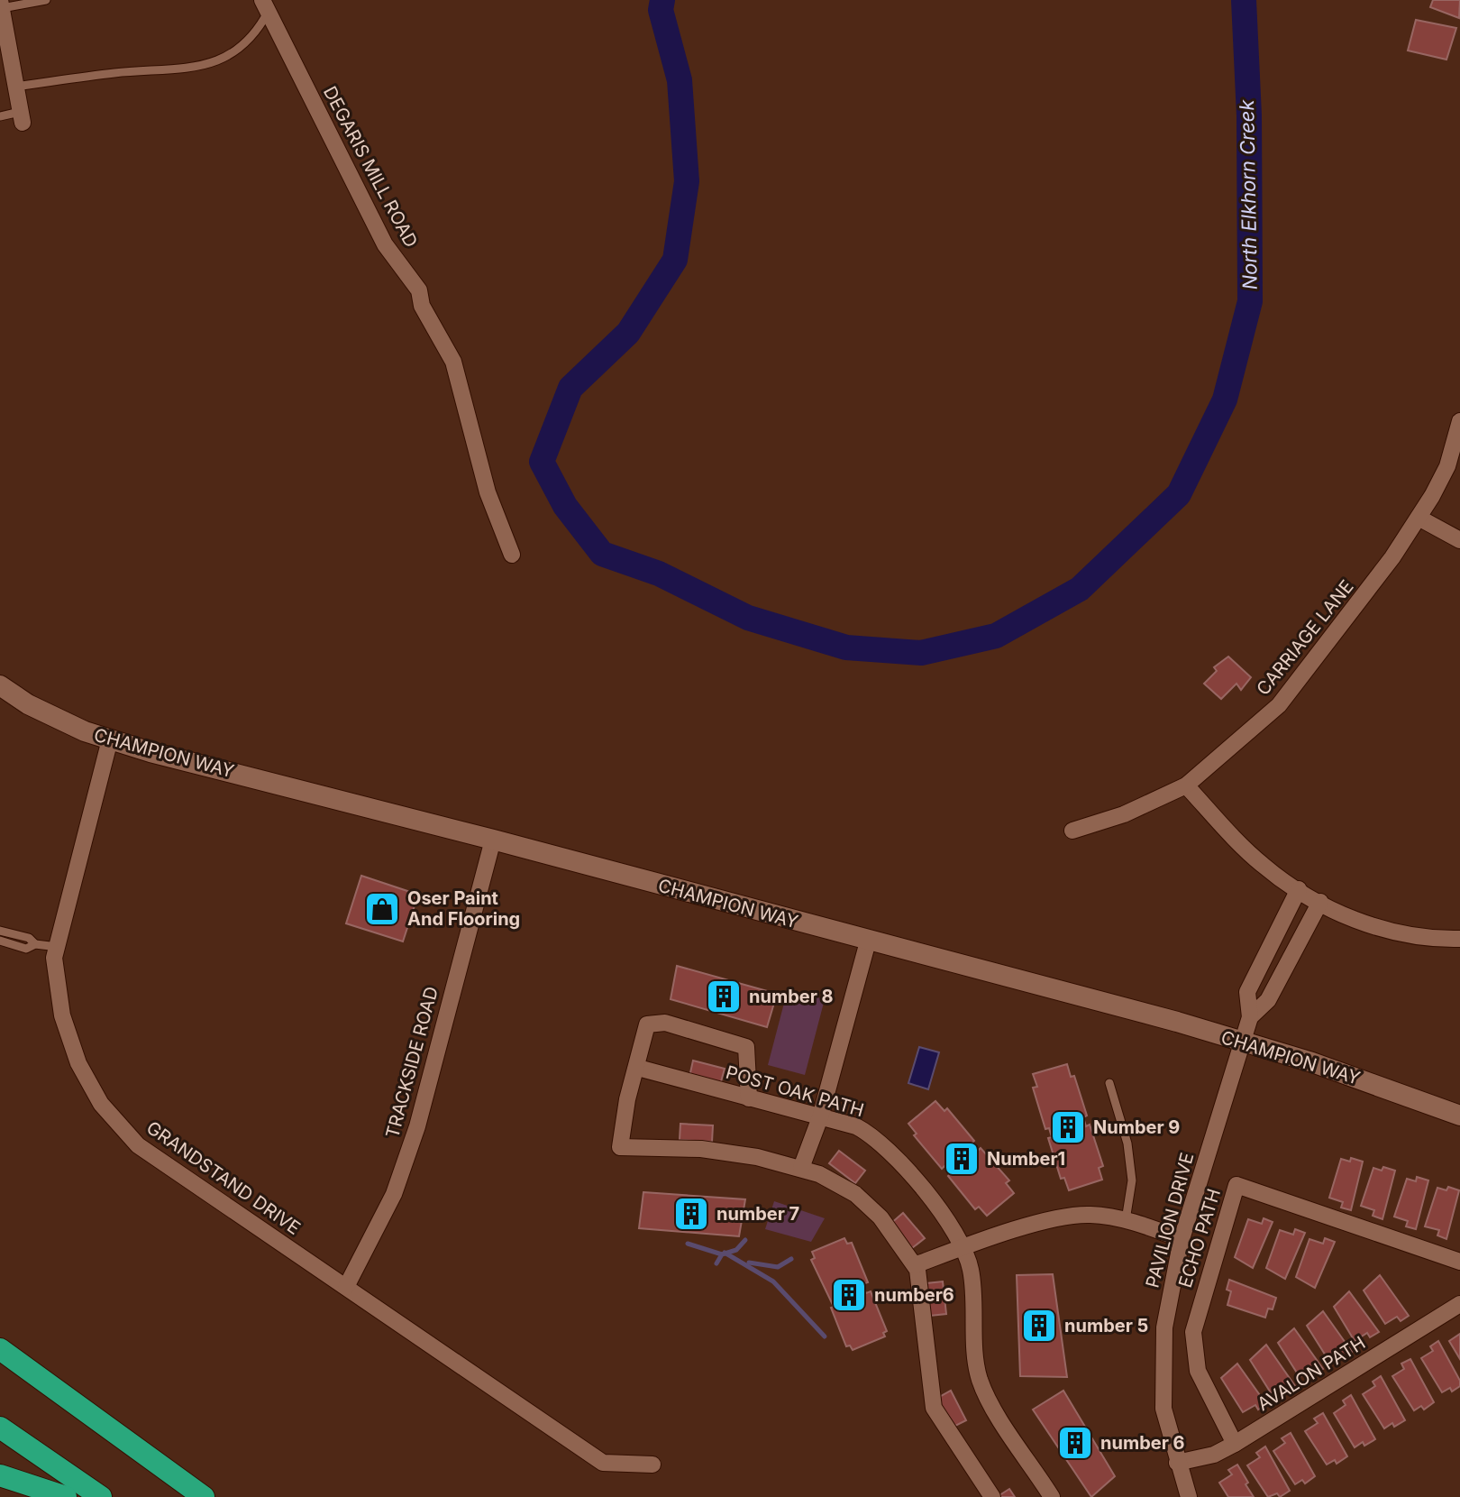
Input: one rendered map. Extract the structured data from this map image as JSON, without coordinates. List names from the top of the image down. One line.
{"streets":{"main road":["CHAMPION WAY"],"street":["DEGARIS MILL ROAD","CARRIAGE LANE","TRACKSIDE ROAD","POST OAK PATH","GRANDSTAND DRIVE","PAVILION DRIVE","ECHO PATH","AVALON PATH"]},"crossings":[["CHAMPION WAY","TRACKSIDE ROAD"],["CHAMPION WAY","GRANDSTAND DRIVE"],["CHAMPION WAY","PAVILION DRIVE"],["TRACKSIDE ROAD","GRANDSTAND DRIVE"],["PAVILION DRIVE","AVALON PATH"],["ECHO PATH","AVALON PATH"]],"water":["North Elkhorn Creek"],"places":{"shop":["Oser Paint And Flooring"],"building":["number 8","Number 9","Number1","number 7","number6","number 5","number 6"]}}
